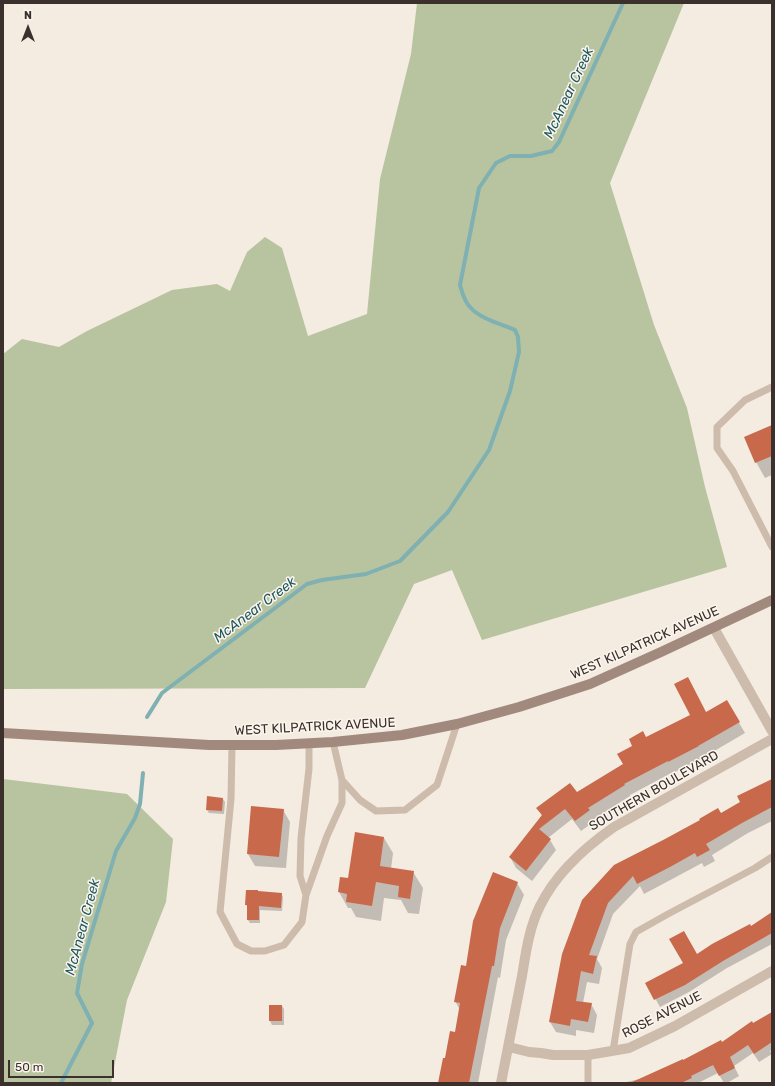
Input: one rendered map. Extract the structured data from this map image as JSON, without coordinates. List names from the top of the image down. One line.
{"streets":{"main road":["WEST KILPATRICK AVENUE"],"street":["SOUTHERN BOULEVARD","ROSE AVENUE"]},"crossings":[["SOUTHERN BOULEVARD","ROSE AVENUE"]],"water":["McAnear Creek"],"scale_bar":"50 m","north":"top"}
